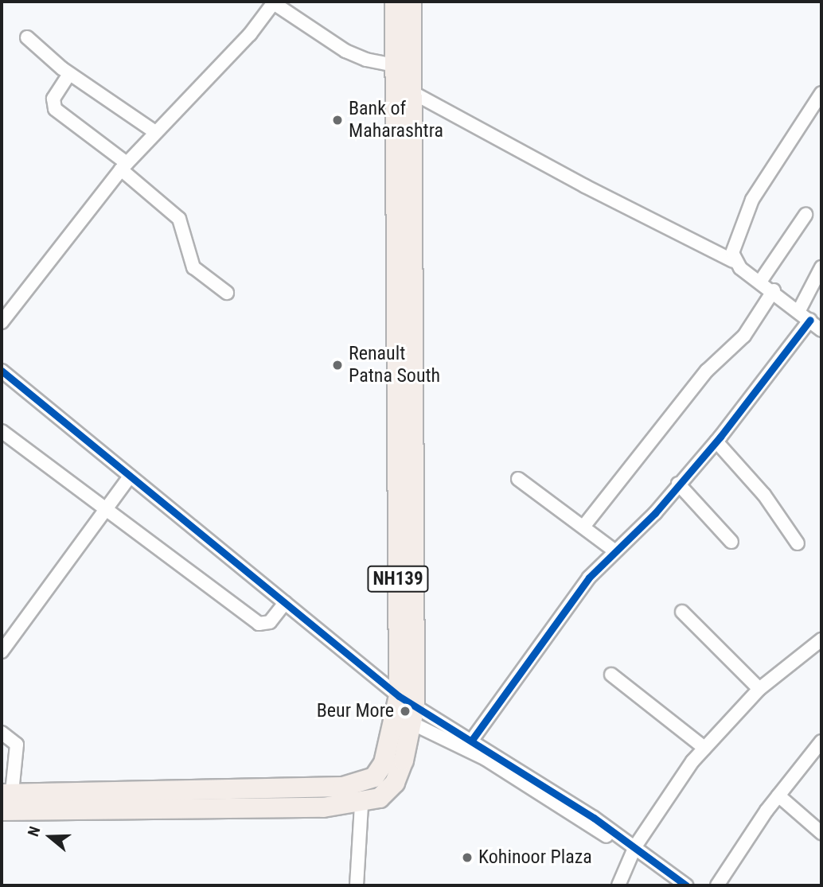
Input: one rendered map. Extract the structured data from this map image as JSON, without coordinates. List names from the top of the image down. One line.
{"streets":{"highway":["NH139"]},"places":["Bank of Maharashtra","Renault Patna South","Beur More","Kohinoor Plaza"],"north":"left"}
